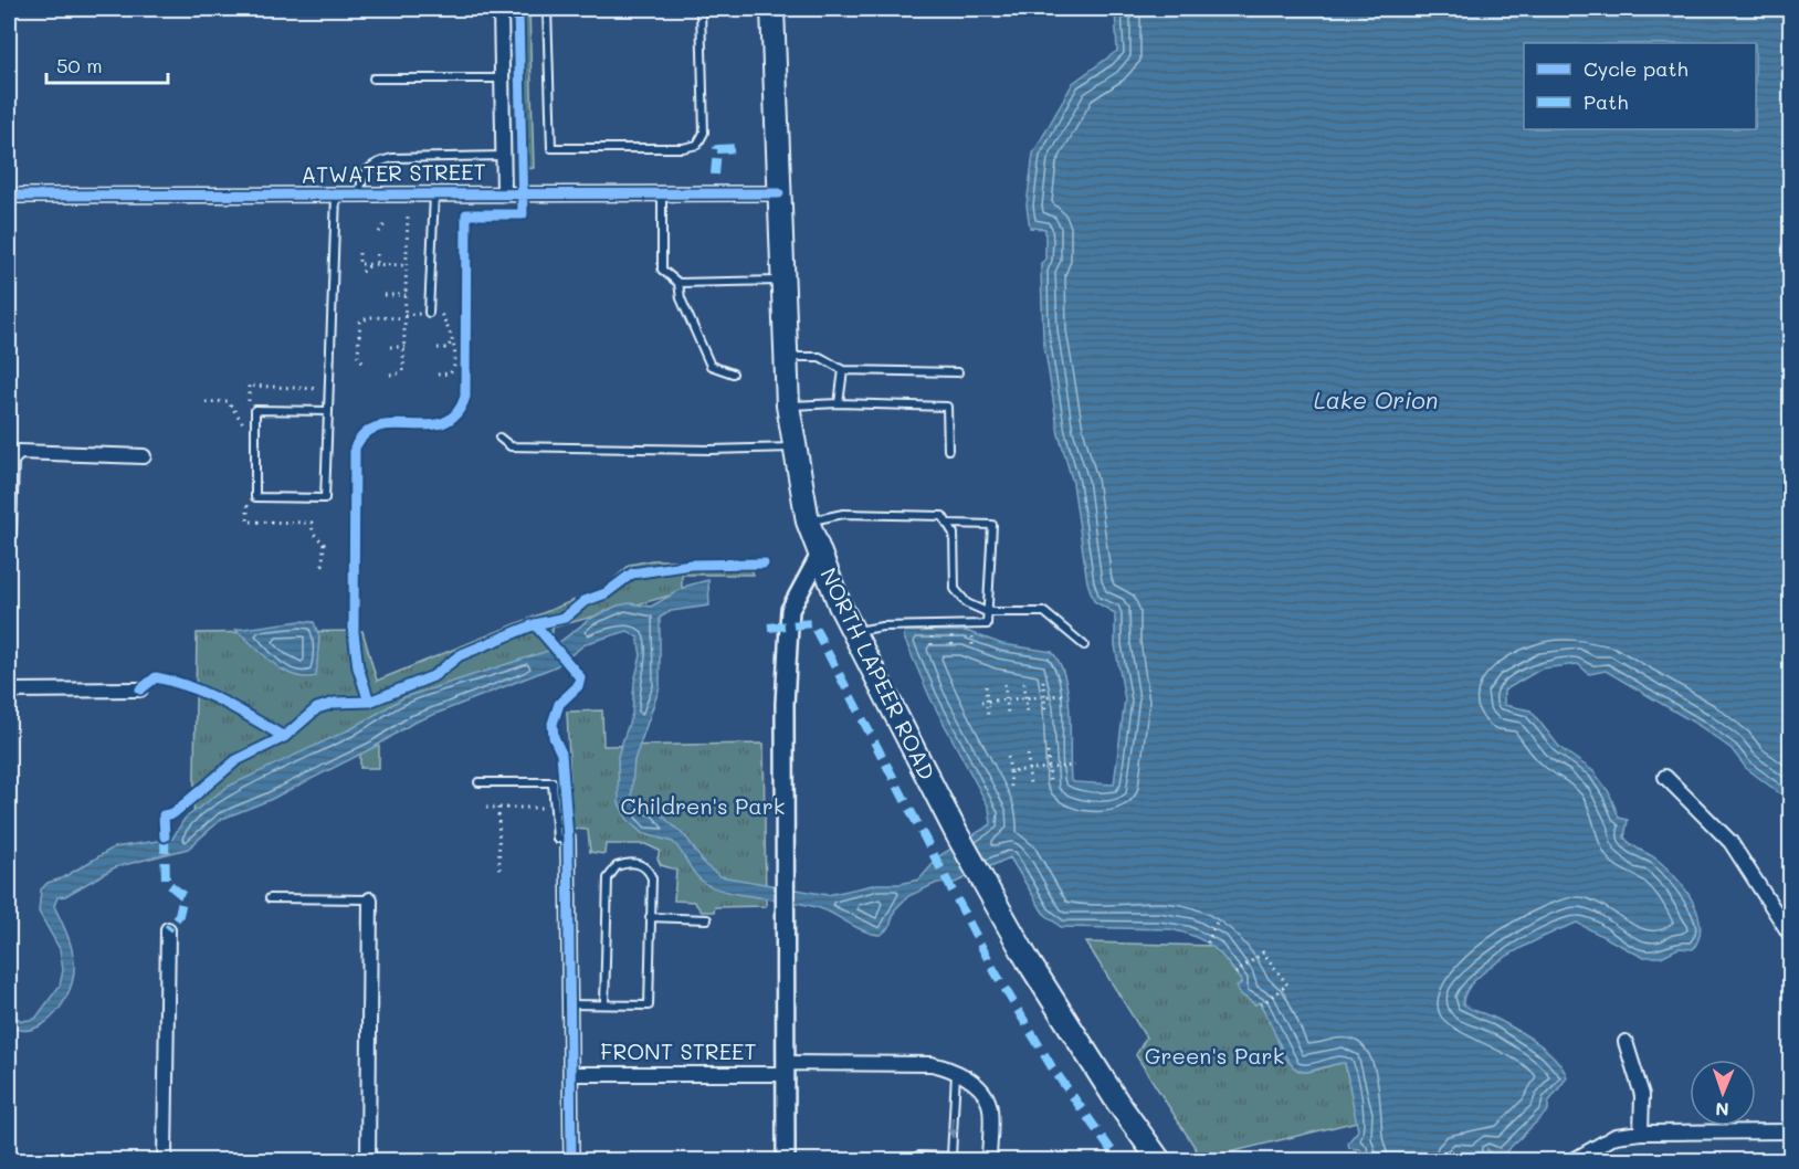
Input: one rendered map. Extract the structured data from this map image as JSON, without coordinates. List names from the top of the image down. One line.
{"streets":{"main road":["NORTH LAPEER ROAD"],"street":["ATWATER STREET","FRONT STREET"]},"crossings":[["ATWATER STREET","NORTH LAPEER ROAD"]],"water":["Lake Orion"],"parks":["Children's Park","Green's Park"],"legend":["Cycle path","Path"],"scale_bar":"50 m","north":"bottom"}
